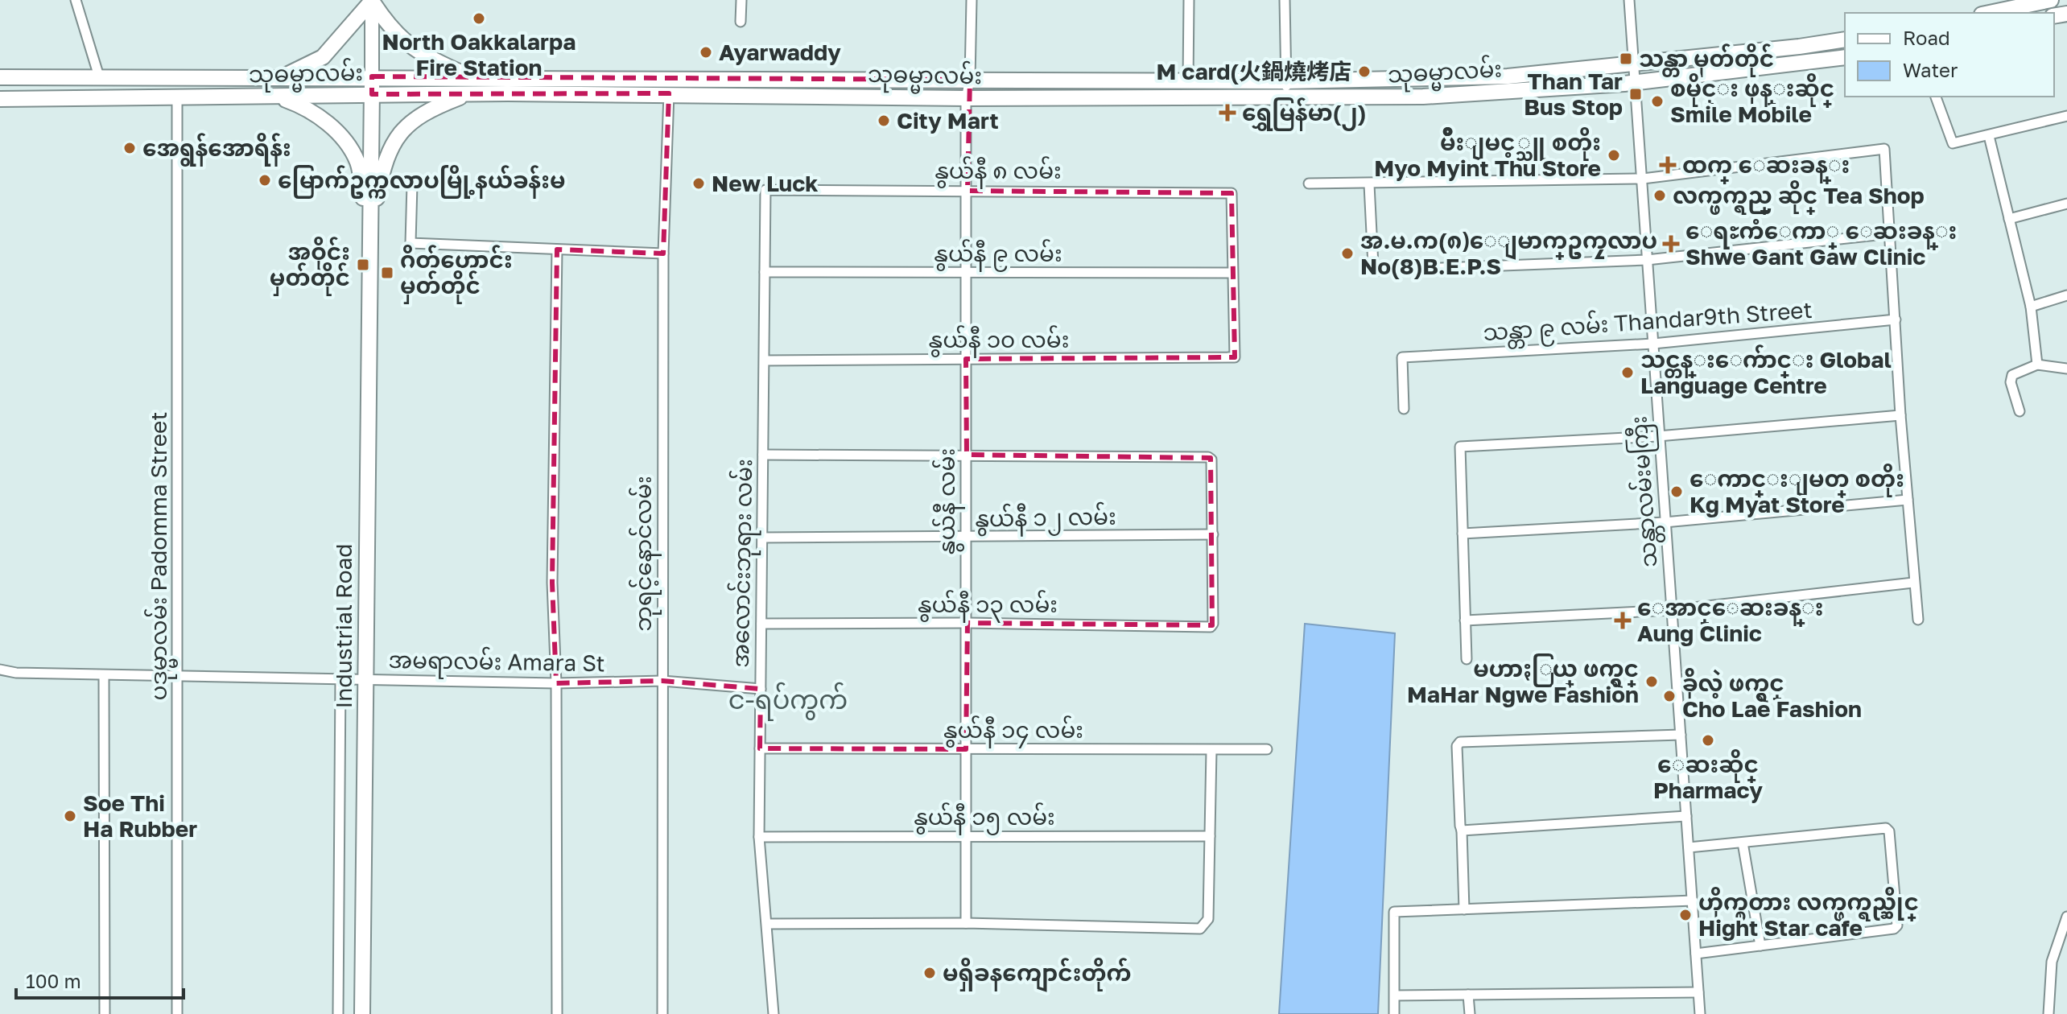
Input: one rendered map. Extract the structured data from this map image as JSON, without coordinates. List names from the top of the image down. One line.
{"streets":{"main road":["သုဓမ္မာလမ်း","Industrial Road"],"street":["နွယ်နီ ၈ လမ်း","နွယ်နီ ၉ လမ်း","သန္တာ ၉ လမ်း Thandar9th Street","နွယ်နီ ၁၀ လမ်း","သန္တာလမ်းမကြီး","နွယ်နီ လမ်း","နွယ်နီ ၁၂ လမ်း","ဘုရင့်နောင်လမ်း","ပဒုမ္မာလမ်း Padomma Street","အလောင်းဘုရား လမ်း","နွယ်နီ ၁၃ လမ်း","အမရာလမ်း Amara St","နွယ်နီ ၁၄ လမ်း","နွယ်နီ ၁၅ လမ်း"]},"crossings":[["သုဓမ္မာလမ်း","သန္တာလမ်းမကြီး"],["သုဓမ္မာလမ်း","နွယ်နီ လမ်း"],["သုဓမ္မာလမ်း","ဘုရင့်နောင်လမ်း"],["သုဓမ္မာလမ်း","ပဒုမ္မာလမ်း Padomma Street"],["နွယ်နီ ၈ လမ်း","နွယ်နီ ၉ လမ်း"],["နွယ်နီ ၈ လမ်း","နွယ်နီ ၁၀ လမ်း"],["နွယ်နီ ၈ လမ်း","နွယ်နီ လမ်း"],["နွယ်နီ ၈ လမ်း","အလောင်းဘုရား လမ်း"],["နွယ်နီ ၉ လမ်း","နွယ်နီ ၁၀ လမ်း"],["နွယ်နီ ၉ လမ်း","နွယ်နီ လမ်း"],["နွယ်နီ ၉ လမ်း","အလောင်းဘုရား လမ်း"],["သန္တာ ၉ လမ်း Thandar9th Street","သန္တာလမ်းမကြီး"],["နွယ်နီ ၁၀ လမ်း","နွယ်နီ လမ်း"],["နွယ်နီ ၁၀ လမ်း","အလောင်းဘုရား လမ်း"],["နွယ်နီ လမ်း","နွယ်နီ ၁၂ လမ်း"],["နွယ်နီ လမ်း","နွယ်နီ ၁၃ လမ်း"],["နွယ်နီ လမ်း","နွယ်နီ ၁၄ လမ်း"],["နွယ်နီ လမ်း","နွယ်နီ ၁၅ လမ်း"],["နွယ်နီ ၁၂ လမ်း","အလောင်းဘုရား လမ်း"],["နွယ်နီ ၁၂ လမ်း","နွယ်နီ ၁၃ လမ်း"],["ဘုရင့်နောင်လမ်း","အမရာလမ်း Amara St"],["ပဒုမ္မာလမ်း Padomma Street","အမရာလမ်း Amara St"],["အလောင်းဘုရား လမ်း","နွယ်နီ ၁၃ လမ်း"],["အလောင်းဘုရား လမ်း","အမရာလမ်း Amara St"],["အလောင်းဘုရား လမ်း","နွယ်နီ ၁၄ လမ်း"],["အလောင်းဘုရား လမ်း","နွယ်နီ ၁၅ လမ်း"],["Industrial Road","အမရာလမ်း Amara St"]],"districts":["င-ရပ်ကွက်"],"places":{"other":["North Oakkalarpa Fire Station","Ayarwaddy","M card(火鍋燒烤店","စမိုင္း ဖုန္းဆိုင္ Smile Mobile","City Mart","အေရွန်အောရိန်း","မ်ိဳးျမင့္သူ စတိုး Myo Myint Thu Store","မြောက်ဥက္ကလာပမြို့နယ်ခန်းမ","New Luck","လက္ဖက္ရည္ ဆိုင္ Tea Shop","အ.မ.က(၈)ေျမာက္ဥကၠလာပ No(8)B.E.P.S","သင္တန္းေက်ာင္း Global Language Centre","ေကာင္းျမတ္ စတိုး Kg Myat Store","မဟာႏြယ္ ဖက္ရွင္ MaHar Ngwe Fashion","ခ်ိုလဲ့ ဖက္ရွင္ Cho Lae Fashion","ေဆးဆိုင္ Pharmacy","Soe Thi Ha Rubber","ဟိုက္စတား လက္ဖက္ရည္ဆိုင္ Hight Star cafe","မရှိခနကျောင်းတိုက်"],"transit":["သန္တာ မှတ်တိုင်","Than Tar Bus Stop","အဝိုင်း မှတ်တိုင်","ဂိတ်ဟောင်း မှတ်တိုင်"],"health":["ရွှေမြန်မာ(၂)","ထက္ ေဆးခန္း","ေရႊကံေကာ္ ေဆးခန္း Shwe Gant Gaw Clinic","ေအာင္ေဆးခန္း Aung Clinic"]},"legend":["Road","Water"],"scale_bar":"100 m"}
